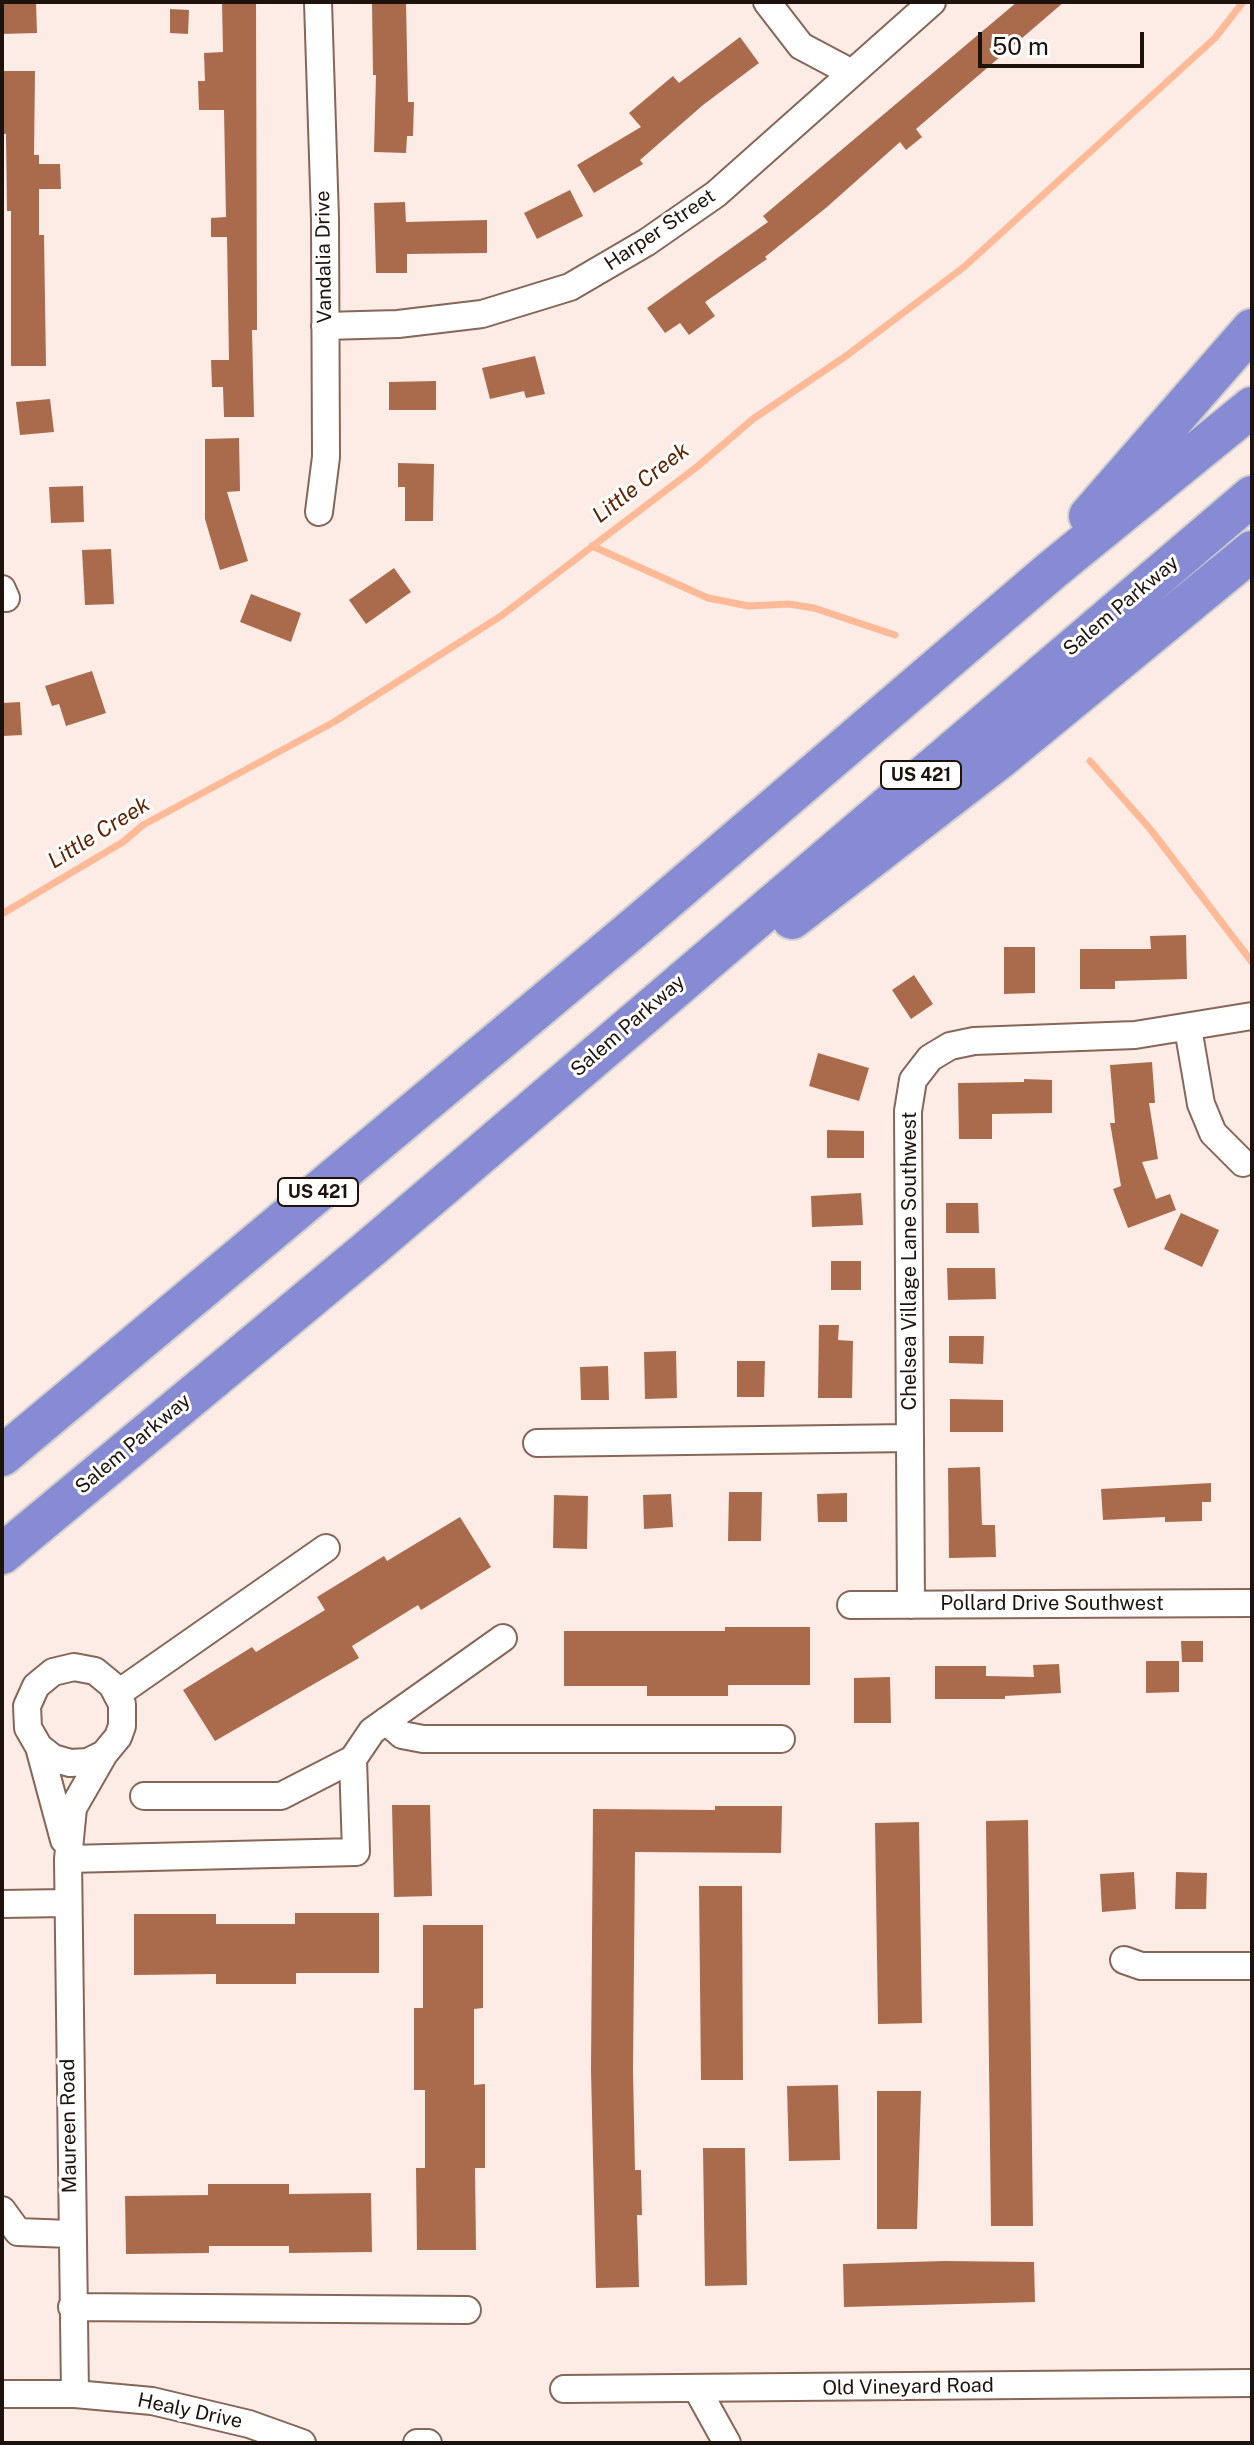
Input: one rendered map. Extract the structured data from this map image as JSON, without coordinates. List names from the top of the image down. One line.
{"streets":{"highway":["Salem Parkway","US 421"],"street":["Harper Street","Vandalia Drive","Chelsea Village Lane Southwest","Pollard Drive Southwest","Maureen Road","Old Vineyard Road","Healy Drive"]},"crossings":[["Harper Street","Vandalia Drive"],["Chelsea Village Lane Southwest","Pollard Drive Southwest"],["Maureen Road","Healy Drive"]],"water":["Little Creek"],"scale_bar":"50 m"}
